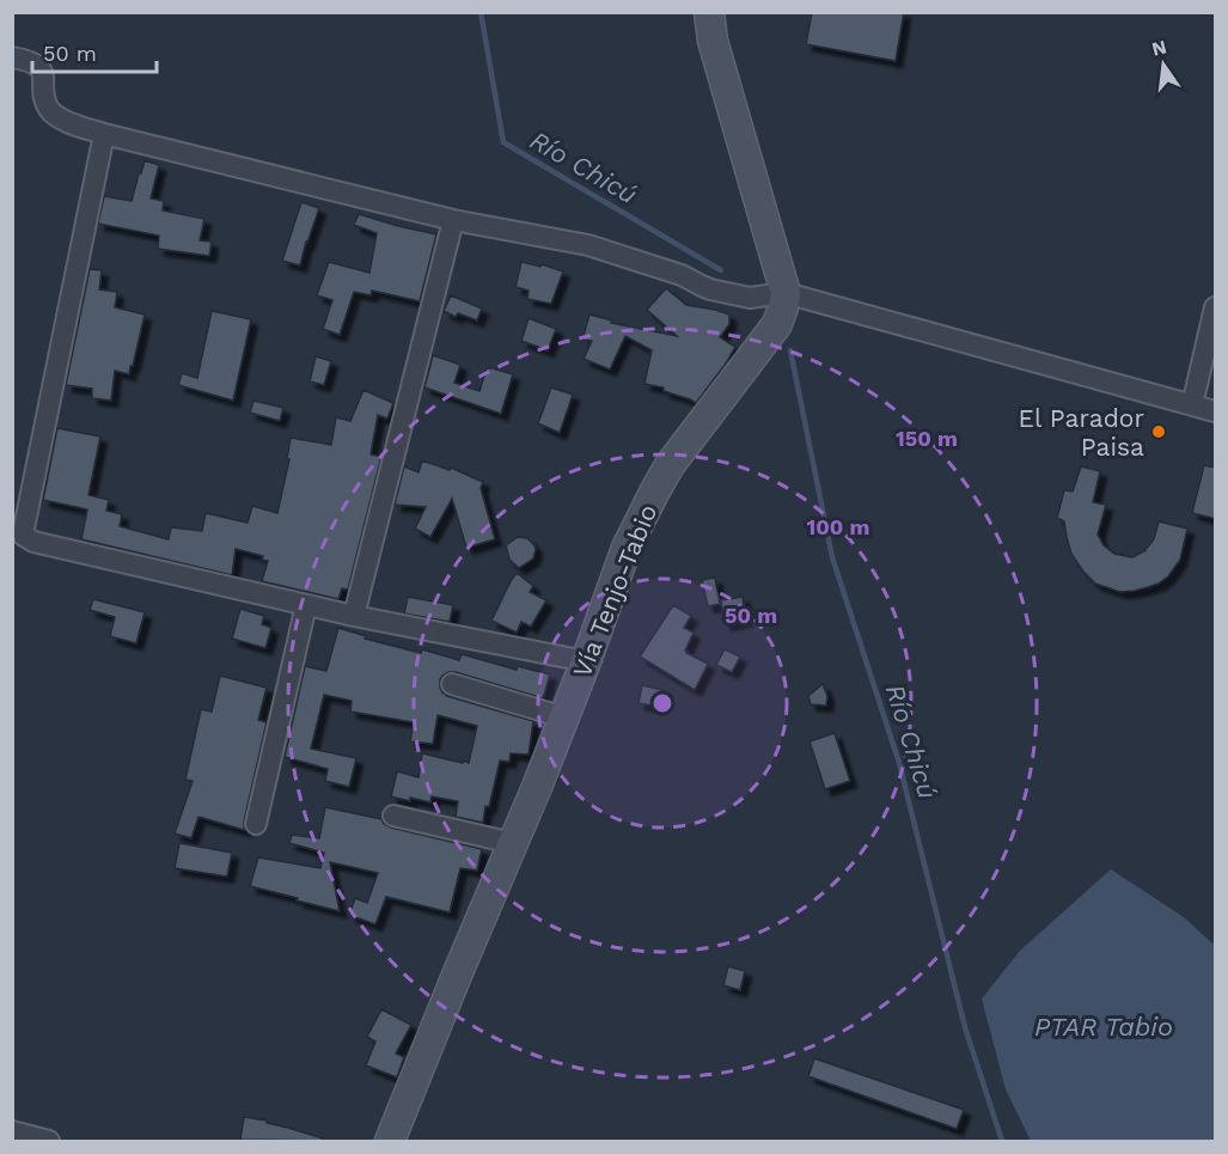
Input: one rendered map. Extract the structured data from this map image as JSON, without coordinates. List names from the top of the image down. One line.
{"streets":{"main road":["Vía Tenjo-Tabio"]},"water":["Río Chicú","PTAR Tabio"],"places":["El Parador Paisa"],"scale_bar":"50 m","north":"top","rings":["150 m","100 m","50 m"]}
